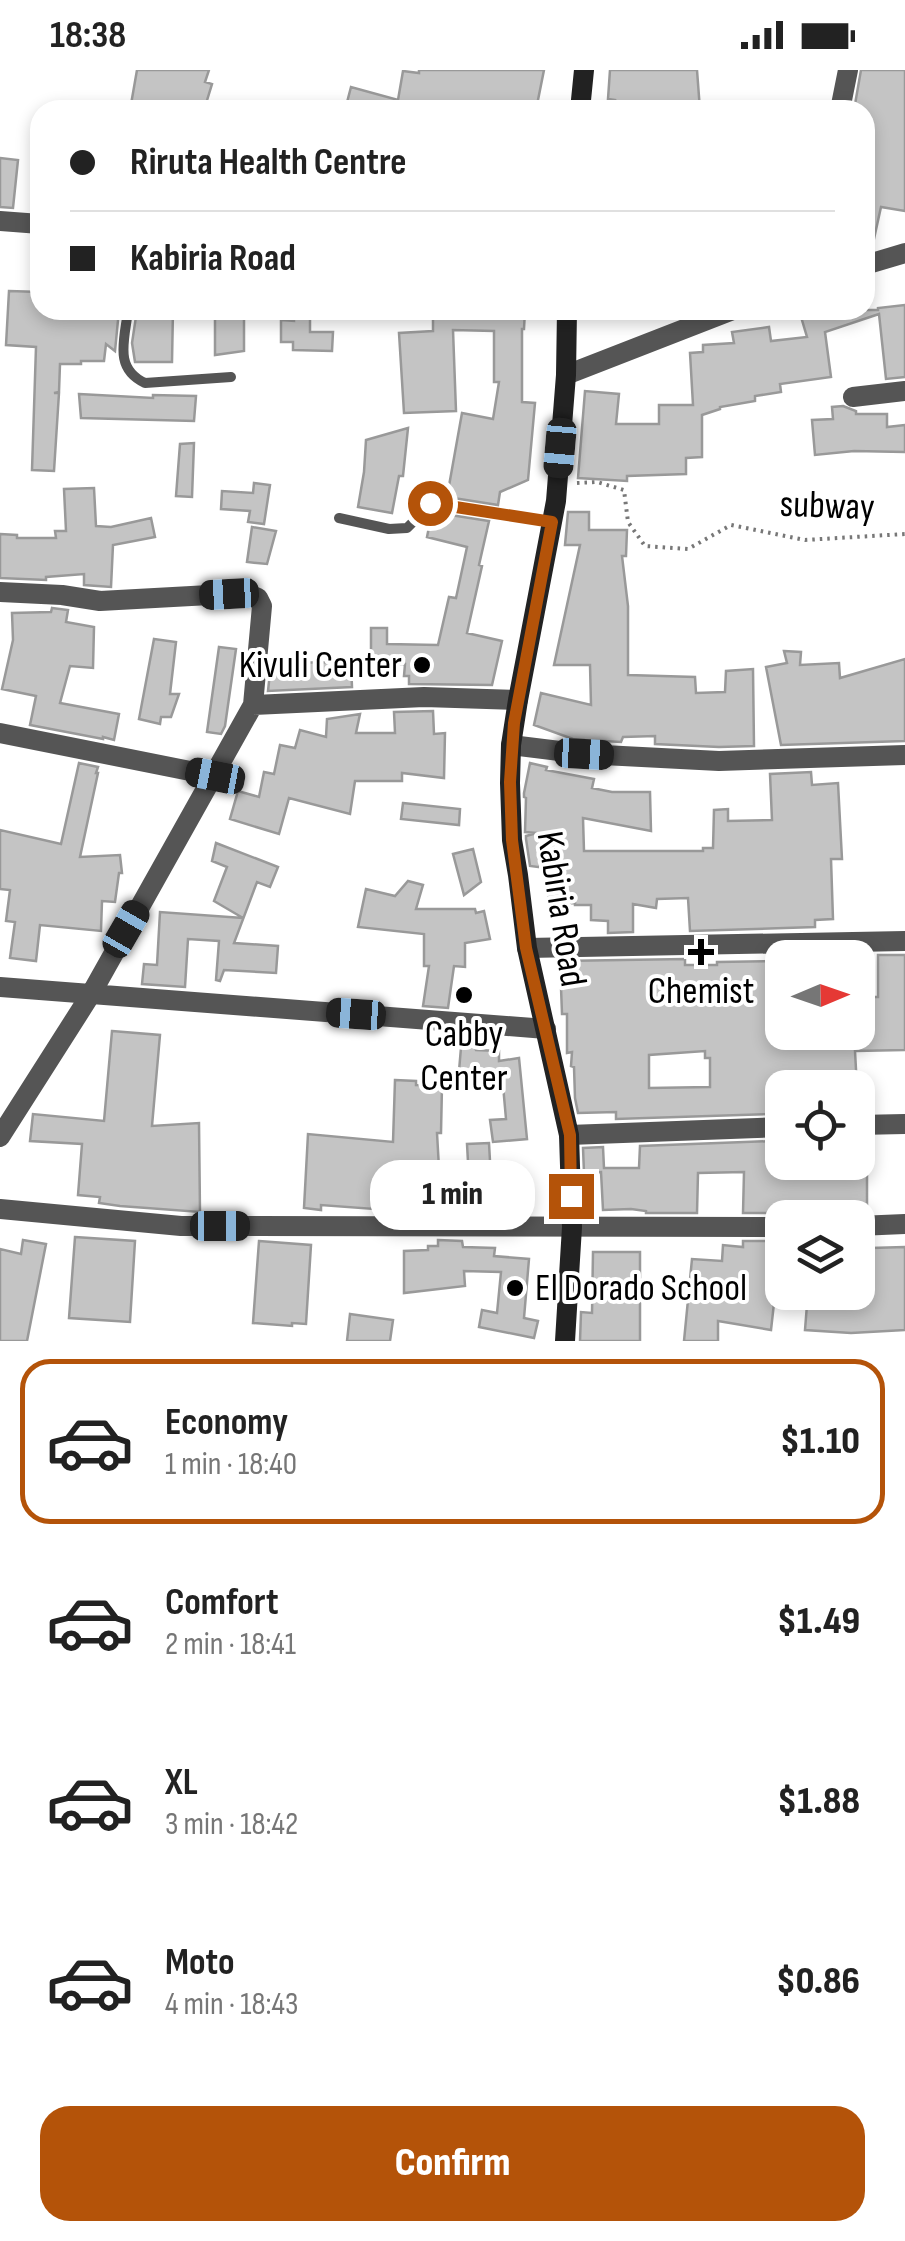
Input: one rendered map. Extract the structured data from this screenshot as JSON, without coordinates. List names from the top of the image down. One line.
{"streets":{"main road":["Kabiria Road"],"path":["subway"]},"crossings":[["subway","Kabiria Road"]],"places":{"other":["Kivuli Center","Cabby Center","El Dorado School"],"health":["Chemist"]},"north":"right","page":{"status":"18:38","banner":["Riruta Health Centre","Kabiria Road"],"bubble":"1 min","list":[{"name":"Economy","note":"1 min · 18:40","value":"$1.10"},{"name":"Comfort","note":"2 min · 18:41","value":"$1.49"},{"name":"XL","note":"3 min · 18:42","value":"$1.88"},{"name":"Moto","note":"4 min · 18:43","value":"$0.86"}],"buttons":"Confirm"}}
